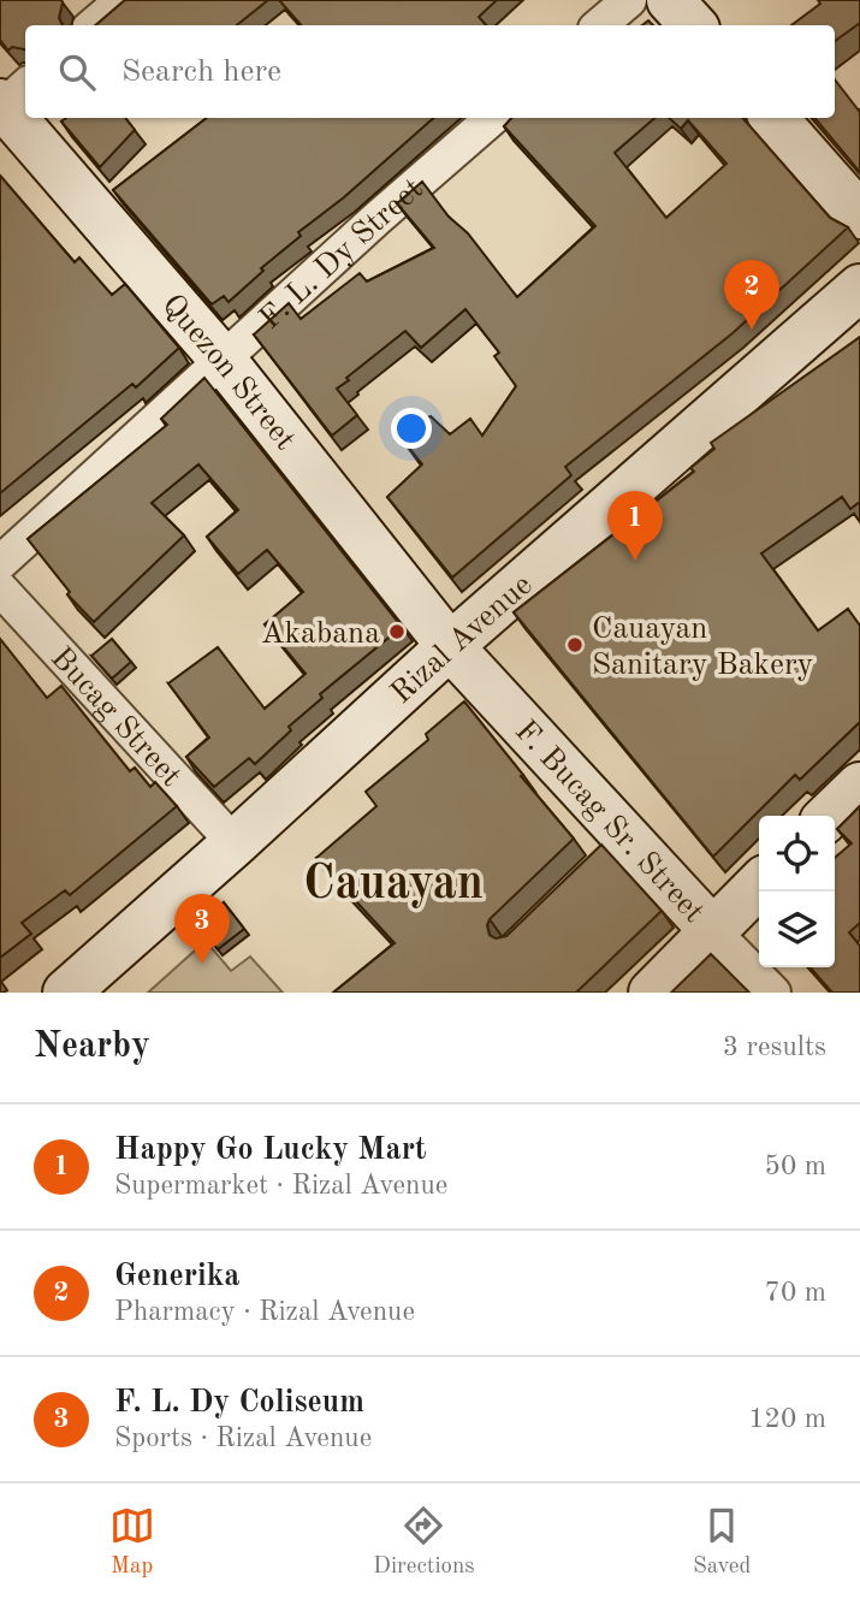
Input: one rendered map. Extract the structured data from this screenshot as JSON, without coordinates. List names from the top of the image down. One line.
{"streets":{"main road":["Quezon Street","Rizal Avenue","F. Bucag Sr. Street"],"street":["F. L. Dy Street","Bucag Street"]},"crossings":[["F. L. Dy Street","Quezon Street"],["Quezon Street","Rizal Avenue"],["Quezon Street","F. Bucag Sr. Street"],["Rizal Avenue","Bucag Street"],["Rizal Avenue","F. Bucag Sr. Street"]],"districts":["Cauayan"],"places":["Akabana","Cauayan Sanitary Bakery"],"page":{"search":"Search here","pins":["2","1","3"],"heading":["Nearby","3 results"],"list":[{"mark":"1","name":"Happy Go Lucky Mart","note":"Supermarket · Rizal Avenue","value":"50 m"},{"mark":"2","name":"Generika","note":"Pharmacy · Rizal Avenue","value":"70 m"},{"mark":"3","name":"F. L. Dy Coliseum","note":"Sports · Rizal Avenue","value":"120 m"}],"nav":["Map","Directions","Saved"]}}
